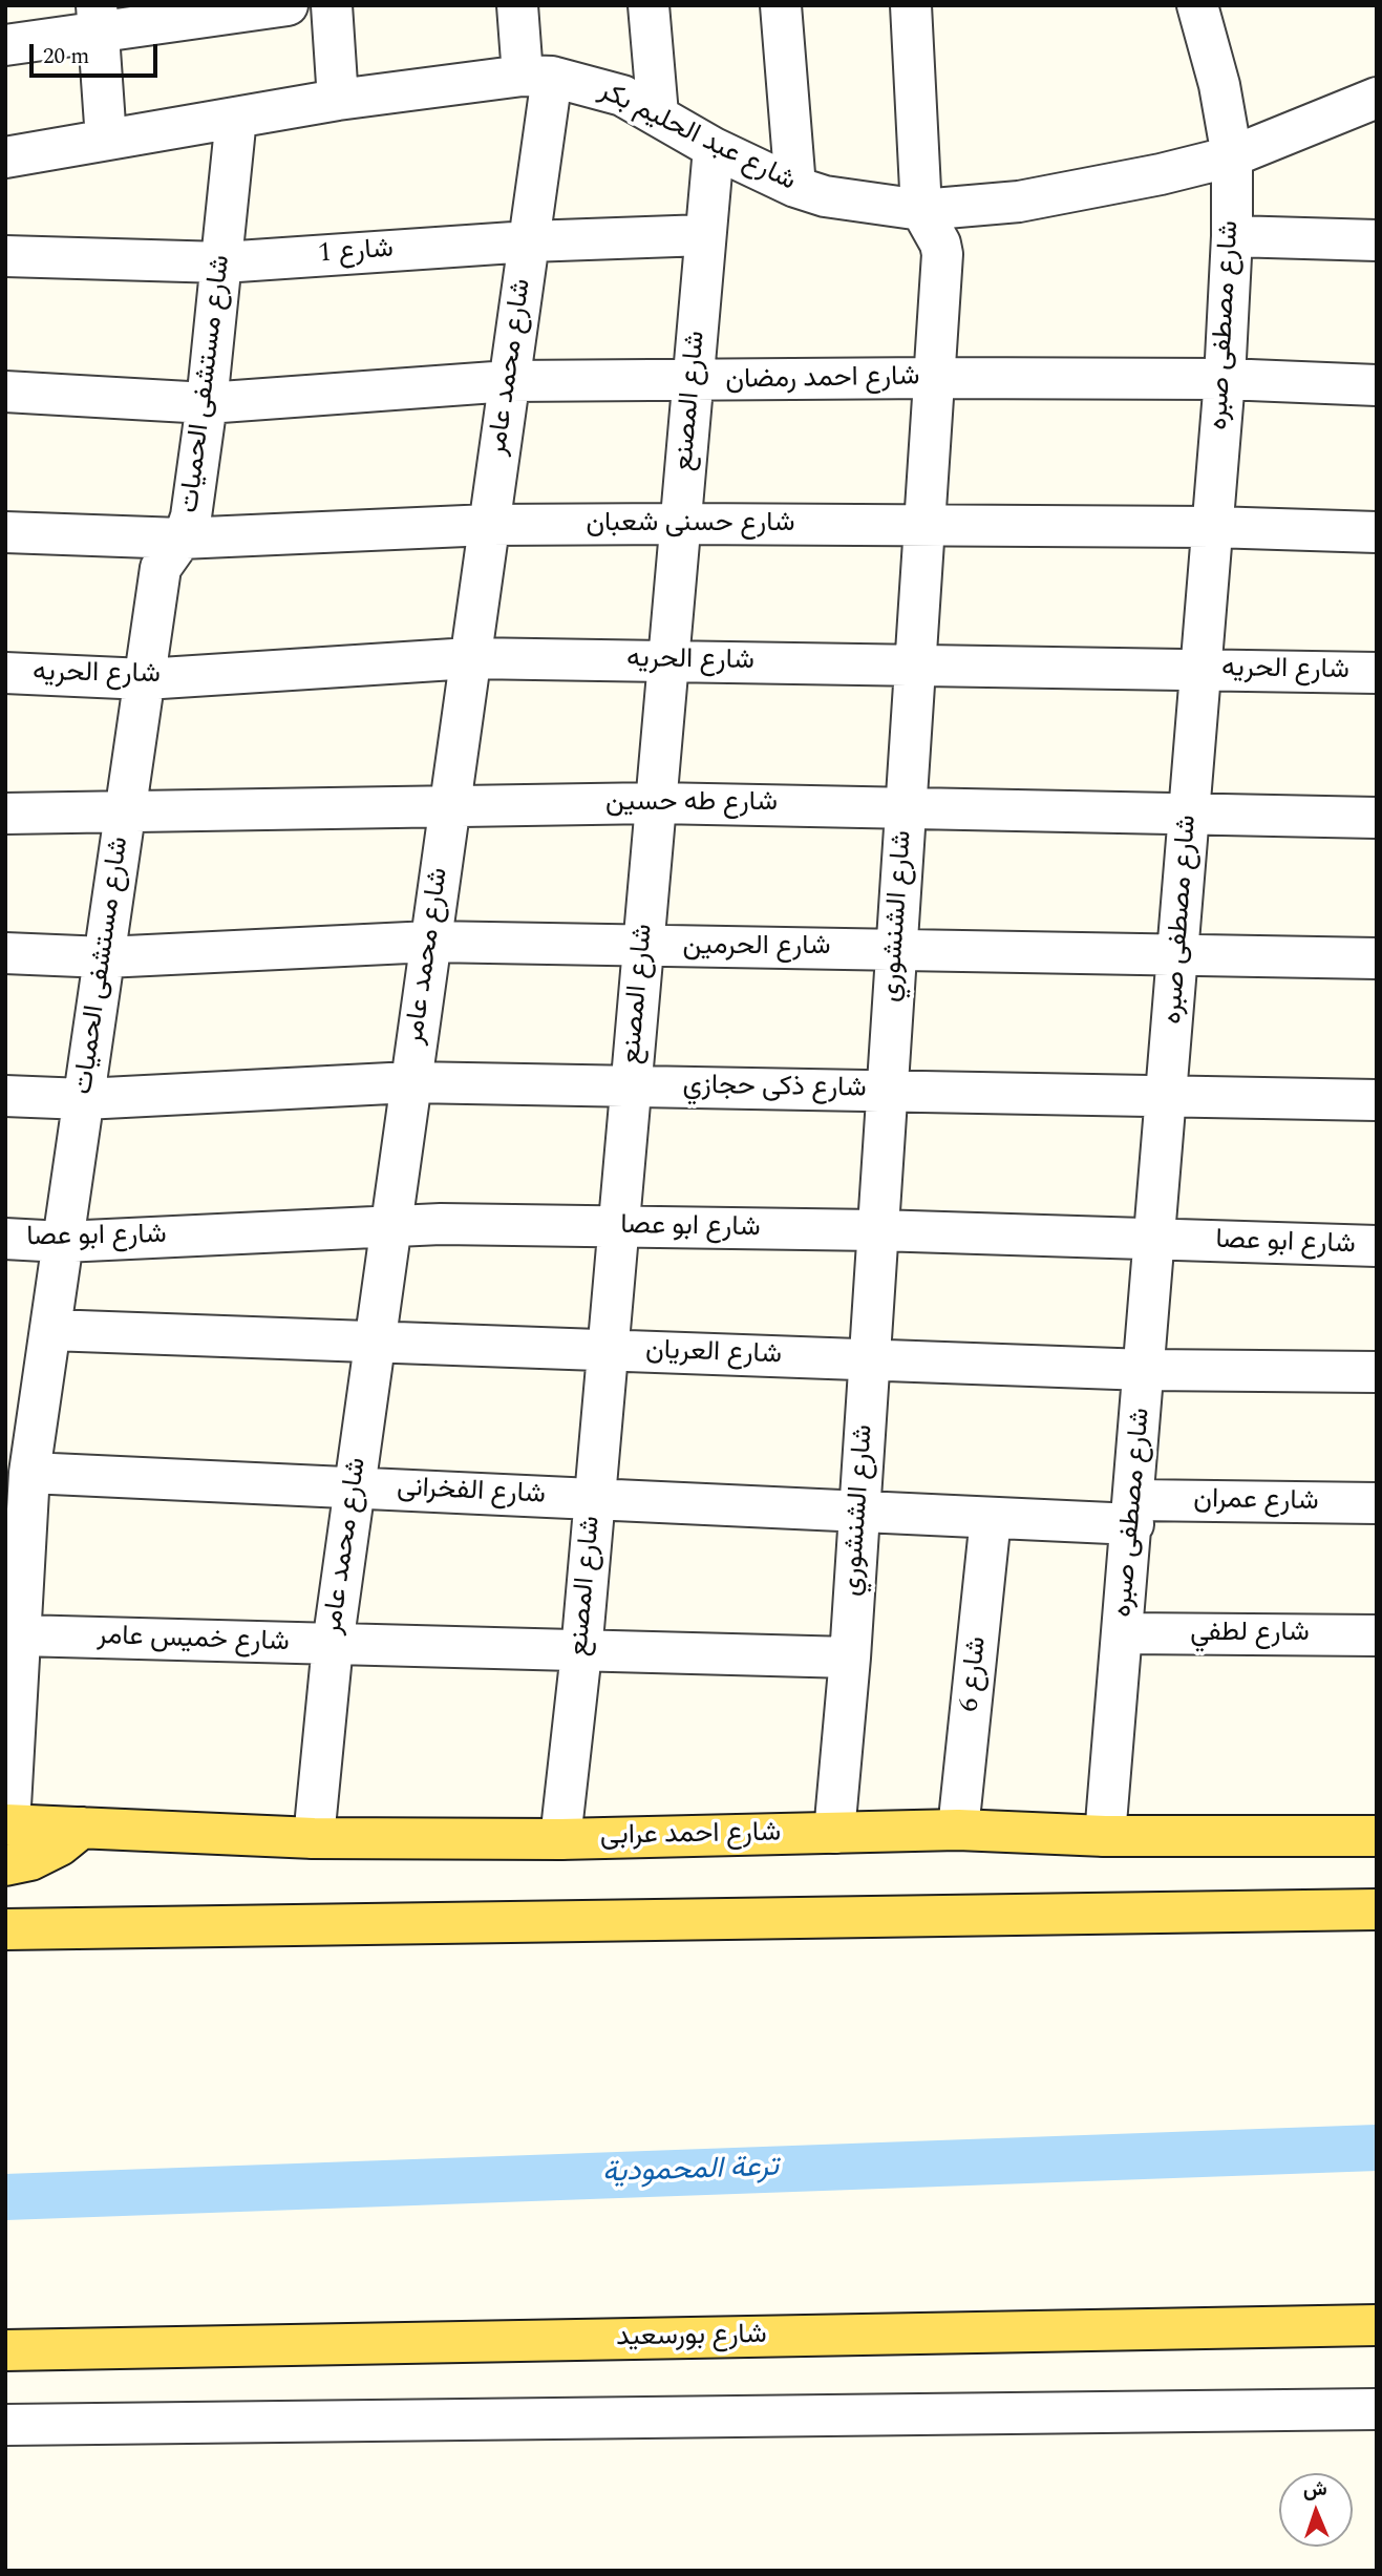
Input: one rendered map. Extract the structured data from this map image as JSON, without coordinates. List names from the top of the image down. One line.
{"streets":{"main road":["شارع احمد عرابى","شارع بورسعيد"],"street":["شارع عبد الحليم بكر","شارع 1","شارع مصطفى صبره","شارع محمد عامر","شارع احمد رمضان","شارع مستشفى الحميات","شارع المصنع","شارع حسنى شعبان","شارع الحريه","شارع طه حسين","شارع الشنشوري","شارع الحرمين","شارع ذكى حجازي","شارع ابو عصا","شارع العريان","شارع الفخرانى","شارع عمران","شارع لطفي","شارع خميس عامر","شارع 6"]},"crossings":[["شارع عبد الحليم بكر","شارع مصطفى صبره"],["شارع عبد الحليم بكر","شارع محمد عامر"],["شارع عبد الحليم بكر","شارع مستشفى الحميات"],["شارع عبد الحليم بكر","شارع المصنع"],["شارع عبد الحليم بكر","شارع الشنشوري"],["شارع 1","شارع محمد عامر"],["شارع 1","شارع مستشفى الحميات"],["شارع 1","شارع المصنع"],["شارع مصطفى صبره","شارع احمد رمضان"],["شارع مصطفى صبره","شارع حسنى شعبان"],["شارع مصطفى صبره","شارع الحريه"],["شارع مصطفى صبره","شارع طه حسين"],["شارع مصطفى صبره","شارع الحرمين"],["شارع مصطفى صبره","شارع ذكى حجازي"],["شارع مصطفى صبره","شارع ابو عصا"],["شارع مصطفى صبره","شارع العريان"],["شارع مصطفى صبره","شارع الفخرانى"],["شارع مصطفى صبره","شارع عمران"],["شارع مصطفى صبره","شارع لطفي"],["شارع مصطفى صبره","شارع احمد عرابى"],["شارع محمد عامر","شارع احمد رمضان"],["شارع محمد عامر","شارع حسنى شعبان"],["شارع محمد عامر","شارع الحريه"],["شارع محمد عامر","شارع طه حسين"],["شارع محمد عامر","شارع الحرمين"],["شارع محمد عامر","شارع ذكى حجازي"],["شارع محمد عامر","شارع ابو عصا"],["شارع محمد عامر","شارع العريان"],["شارع محمد عامر","شارع الفخرانى"],["شارع محمد عامر","شارع خميس عامر"],["شارع محمد عامر","شارع احمد عرابى"],["شارع احمد رمضان","شارع مستشفى الحميات"],["شارع احمد رمضان","شارع المصنع"],["شارع احمد رمضان","شارع الشنشوري"],["شارع مستشفى الحميات","شارع حسنى شعبان"],["شارع مستشفى الحميات","شارع الحريه"],["شارع مستشفى الحميات","شارع طه حسين"],["شارع مستشفى الحميات","شارع الحرمين"],["شارع مستشفى الحميات","شارع ذكى حجازي"],["شارع مستشفى الحميات","شارع ابو عصا"],["شارع مستشفى الحميات","شارع العريان"],["شارع مستشفى الحميات","شارع الفخرانى"],["شارع مستشفى الحميات","شارع خميس عامر"],["شارع مستشفى الحميات","شارع احمد عرابى"],["شارع المصنع","شارع حسنى شعبان"],["شارع المصنع","شارع الحريه"],["شارع المصنع","شارع طه حسين"],["شارع المصنع","شارع الحرمين"],["شارع المصنع","شارع ذكى حجازي"],["شارع المصنع","شارع ابو عصا"],["شارع المصنع","شارع العريان"],["شارع المصنع","شارع الفخرانى"],["شارع المصنع","شارع خميس عامر"],["شارع المصنع","شارع احمد عرابى"],["شارع حسنى شعبان","شارع الشنشوري"],["شارع الحريه","شارع الشنشوري"],["شارع طه حسين","شارع الشنشوري"],["شارع الشنشوري","شارع الحرمين"],["شارع الشنشوري","شارع ذكى حجازي"],["شارع الشنشوري","شارع ابو عصا"],["شارع الشنشوري","شارع العريان"],["شارع الشنشوري","شارع الفخرانى"],["شارع الشنشوري","شارع خميس عامر"],["شارع الشنشوري","شارع احمد عرابى"],["شارع الفخرانى","شارع عمران"],["شارع الفخرانى","شارع 6"],["شارع 6","شارع احمد عرابى"]],"water":["ترعة المحمودية"],"scale_bar":"20 m","north":"top"}
